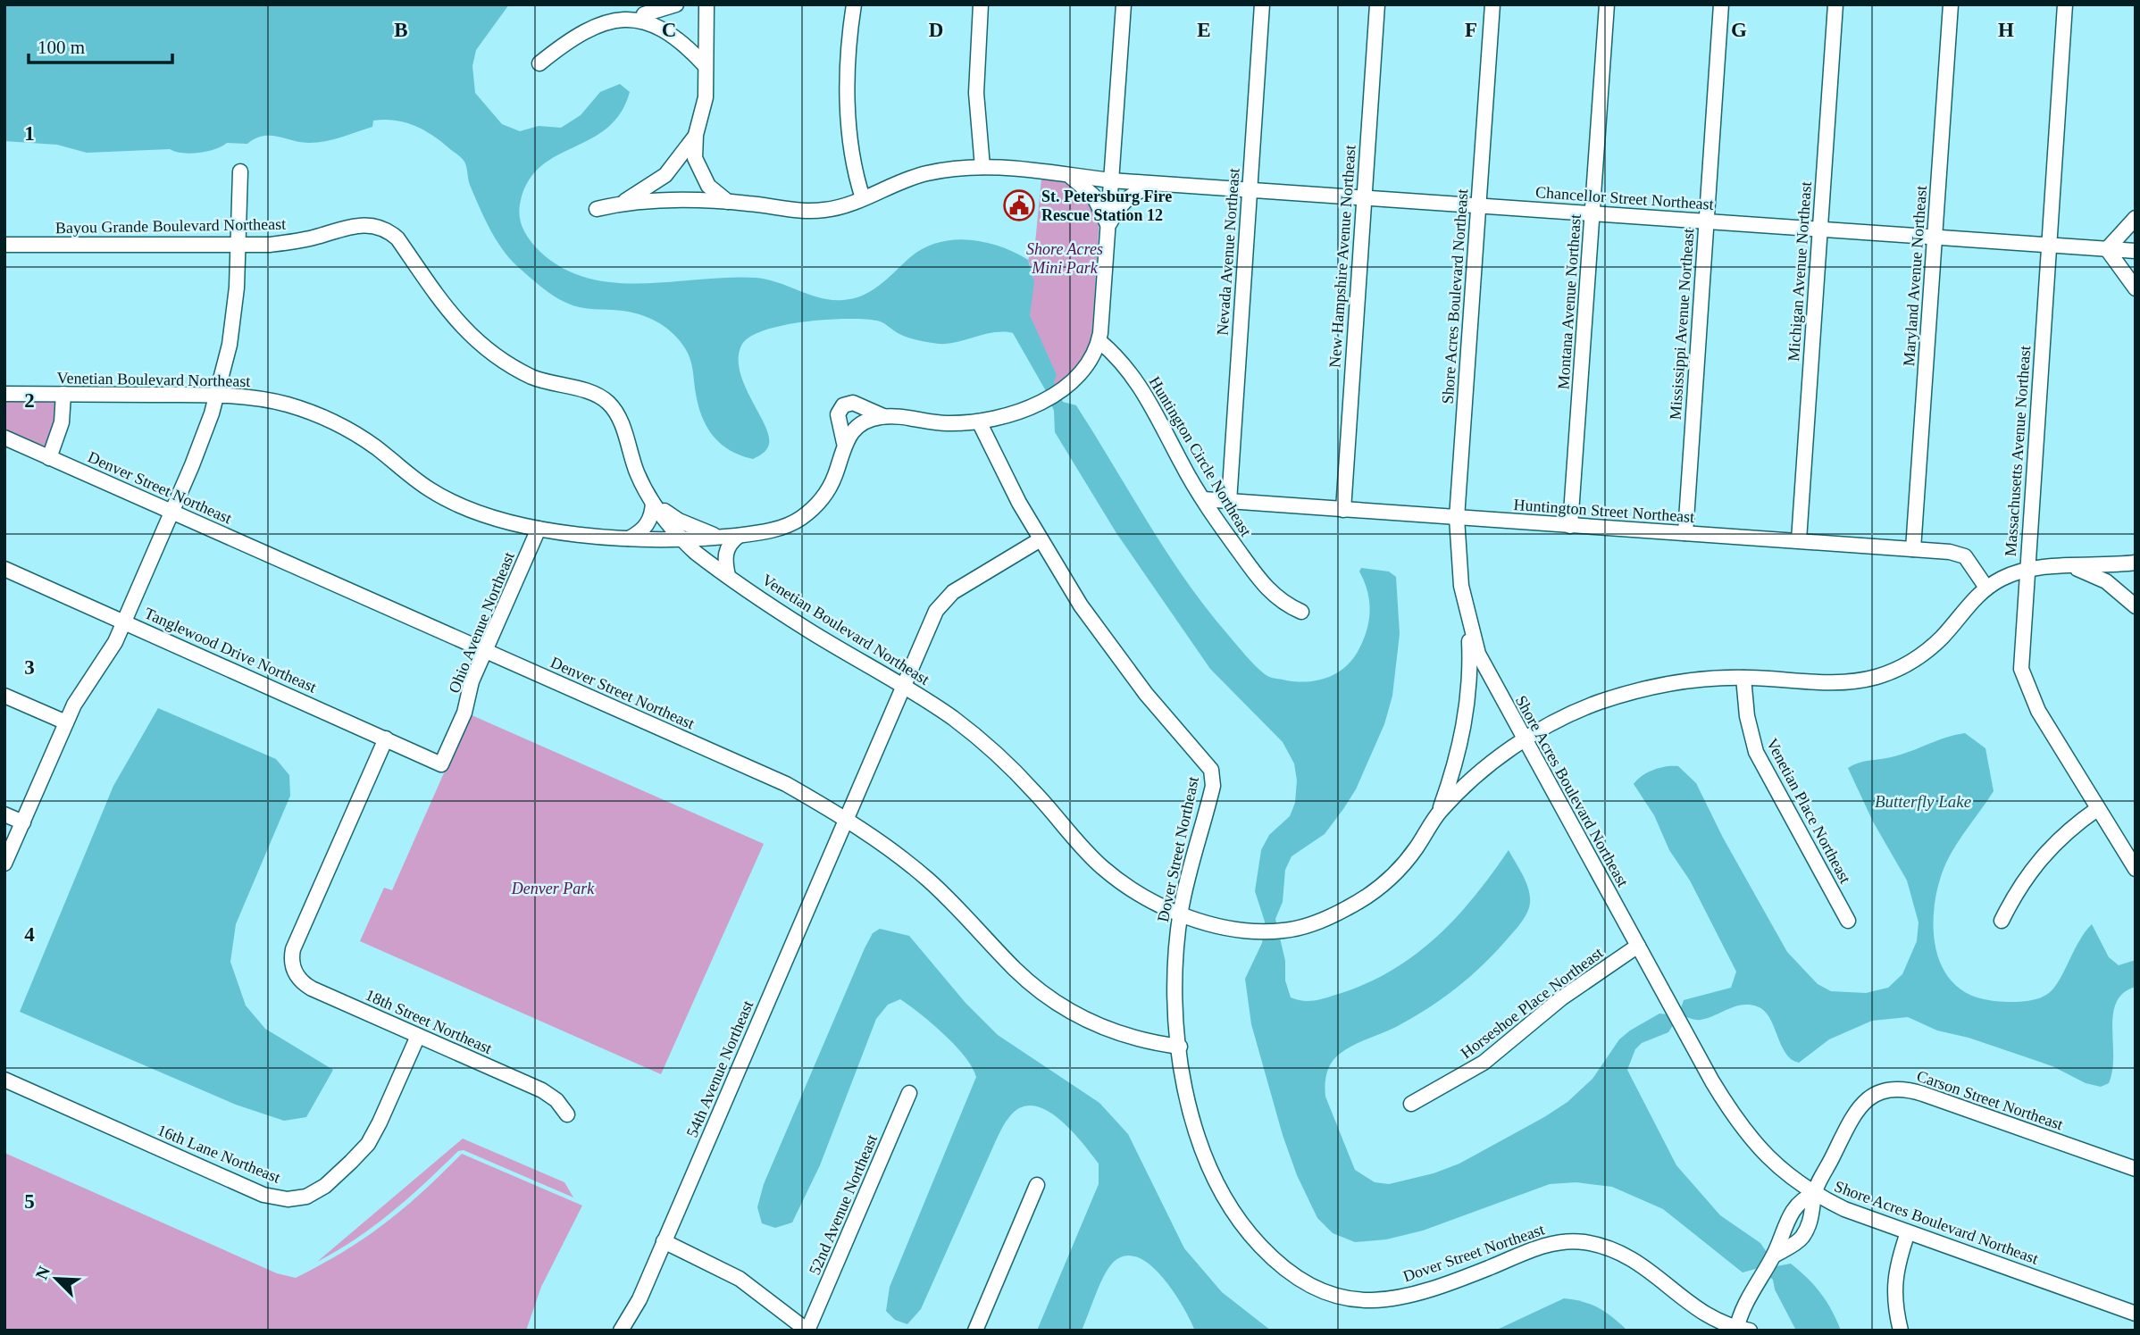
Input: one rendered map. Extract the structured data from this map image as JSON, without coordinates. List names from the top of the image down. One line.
{"streets":{"street":["Chancellor Street Northeast","Bayou Grande Boulevard Northeast","Nevada Avenue Northeast","New Hampshire Avenue Northeast","Michigan Avenue Northeast","Maryland Avenue Northeast","Shore Acres Boulevard Northeast","Montana Avenue Northeast","Mississippi Avenue Northeast","Venetian Boulevard Northeast","Massachusetts Avenue Northeast","Huntington Circle Northeast","Denver Street Northeast","Huntington Street Northeast","Ohio Avenue Northeast","Tanglewood Drive Northeast","Venetian Place Northeast","Dover Street Northeast","Horseshoe Place Northeast","18th Street Northeast","54th Avenue Northeast","Carson Street Northeast","16th Lane Northeast","52nd Avenue Northeast"]},"crossings":[["Chancellor Street Northeast","Nevada Avenue Northeast"],["Chancellor Street Northeast","New Hampshire Avenue Northeast"],["Chancellor Street Northeast","Michigan Avenue Northeast"],["Chancellor Street Northeast","Maryland Avenue Northeast"],["Chancellor Street Northeast","Shore Acres Boulevard Northeast"],["Chancellor Street Northeast","Montana Avenue Northeast"],["Chancellor Street Northeast","Mississippi Avenue Northeast"],["Chancellor Street Northeast","Massachusetts Avenue Northeast"],["Bayou Grande Boulevard Northeast","Venetian Boulevard Northeast"],["Nevada Avenue Northeast","Huntington Street Northeast"],["New Hampshire Avenue Northeast","Huntington Street Northeast"],["Michigan Avenue Northeast","Huntington Street Northeast"],["Maryland Avenue Northeast","Huntington Street Northeast"],["Shore Acres Boulevard Northeast","Venetian Boulevard Northeast"],["Shore Acres Boulevard Northeast","Huntington Street Northeast"],["Shore Acres Boulevard Northeast","Horseshoe Place Northeast"],["Shore Acres Boulevard Northeast","Carson Street Northeast"],["Montana Avenue Northeast","Huntington Street Northeast"],["Mississippi Avenue Northeast","Huntington Street Northeast"],["Venetian Boulevard Northeast","Massachusetts Avenue Northeast"],["Venetian Boulevard Northeast","Huntington Street Northeast"],["Venetian Boulevard Northeast","Ohio Avenue Northeast"],["Venetian Boulevard Northeast","Venetian Place Northeast"],["Venetian Boulevard Northeast","Dover Street Northeast"],["Venetian Boulevard Northeast","54th Avenue Northeast"],["Huntington Circle Northeast","Huntington Street Northeast"],["Denver Street Northeast","Ohio Avenue Northeast"],["Denver Street Northeast","Dover Street Northeast"],["Denver Street Northeast","54th Avenue Northeast"],["Ohio Avenue Northeast","Tanglewood Drive Northeast"],["Tanglewood Drive Northeast","18th Street Northeast"],["Dover Street Northeast","54th Avenue Northeast"],["18th Street Northeast","16th Lane Northeast"]],"water":["Butterfly Lake"],"parks":["Shore Acres Mini Park","Denver Park"],"places":{"public building":["St. Petersburg Fire Rescue Station 12"]},"scale_bar":"100 m","north":"top left","grid":{"columns":["B","C","D","E","F","G","H"],"rows":["1","2","3","4","5"]}}
